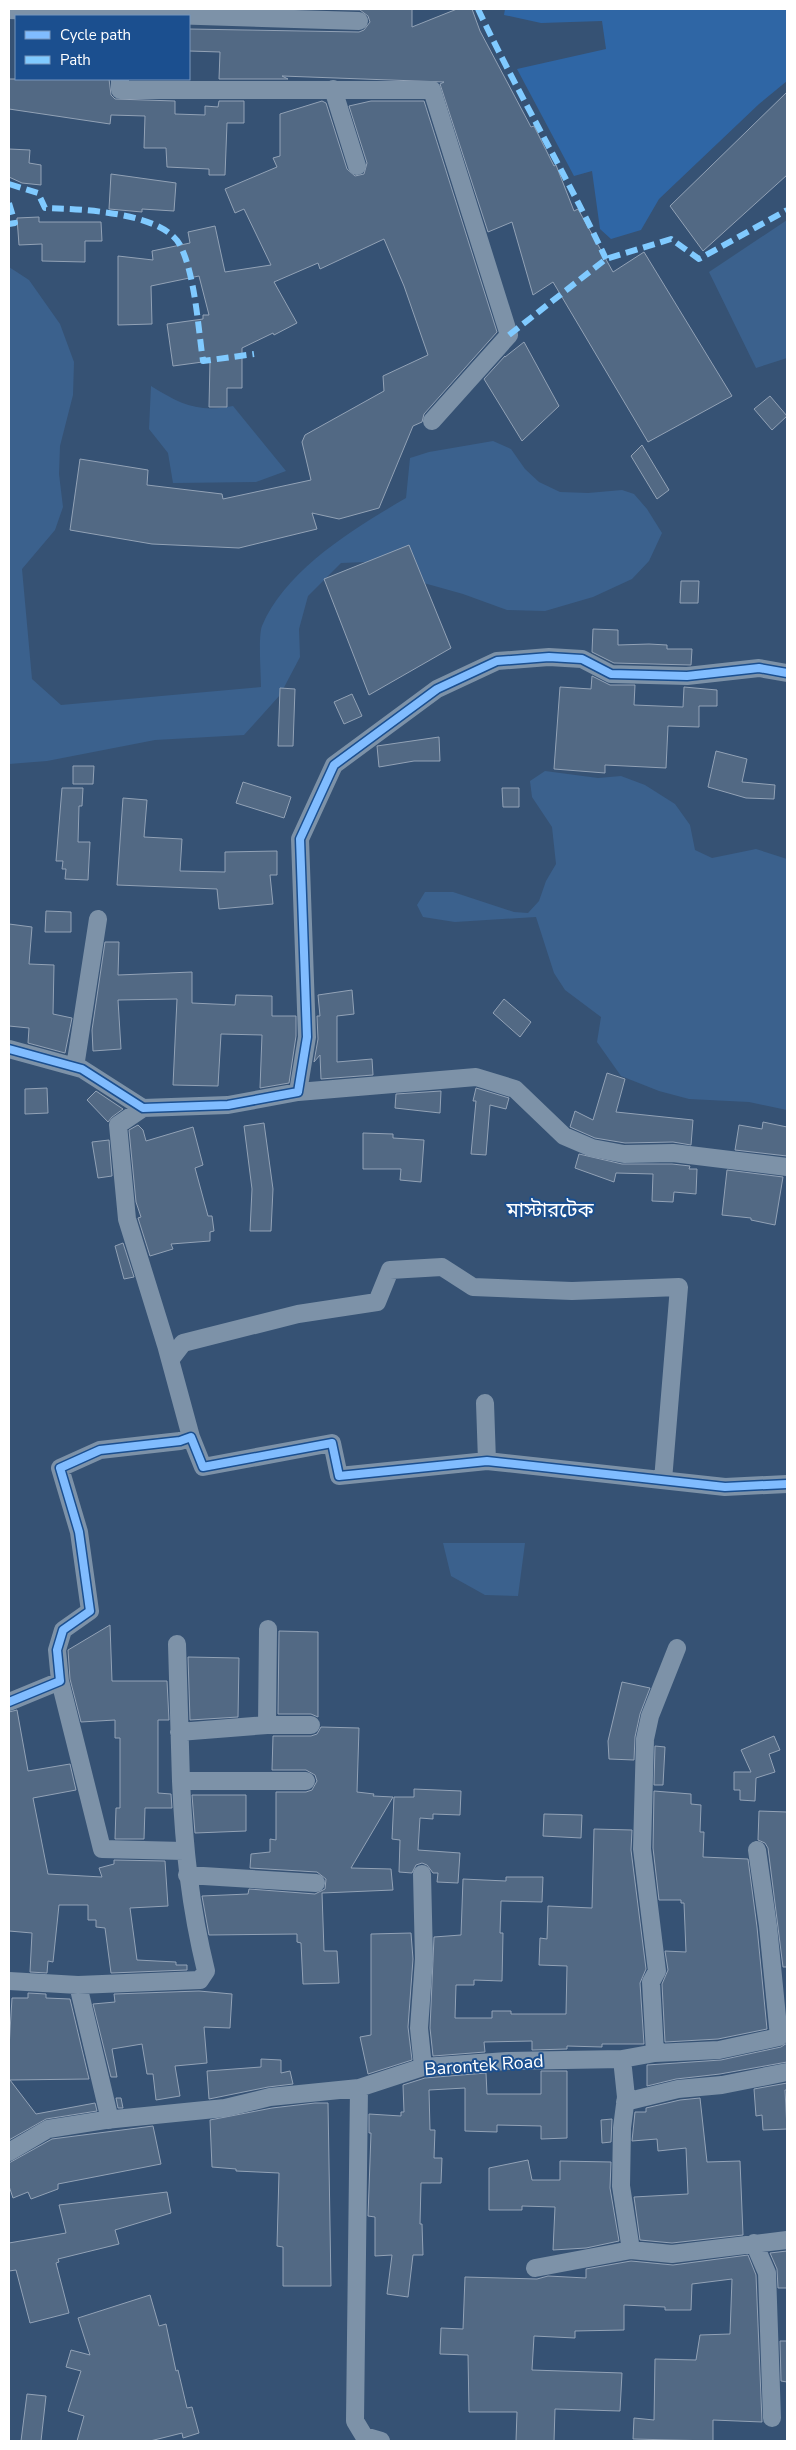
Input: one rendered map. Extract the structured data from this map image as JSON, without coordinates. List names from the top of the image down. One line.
{"streets":{"street":["Barontek Road"]},"districts":["মাস্টারটেক"],"legend":["Cycle path","Path"]}
